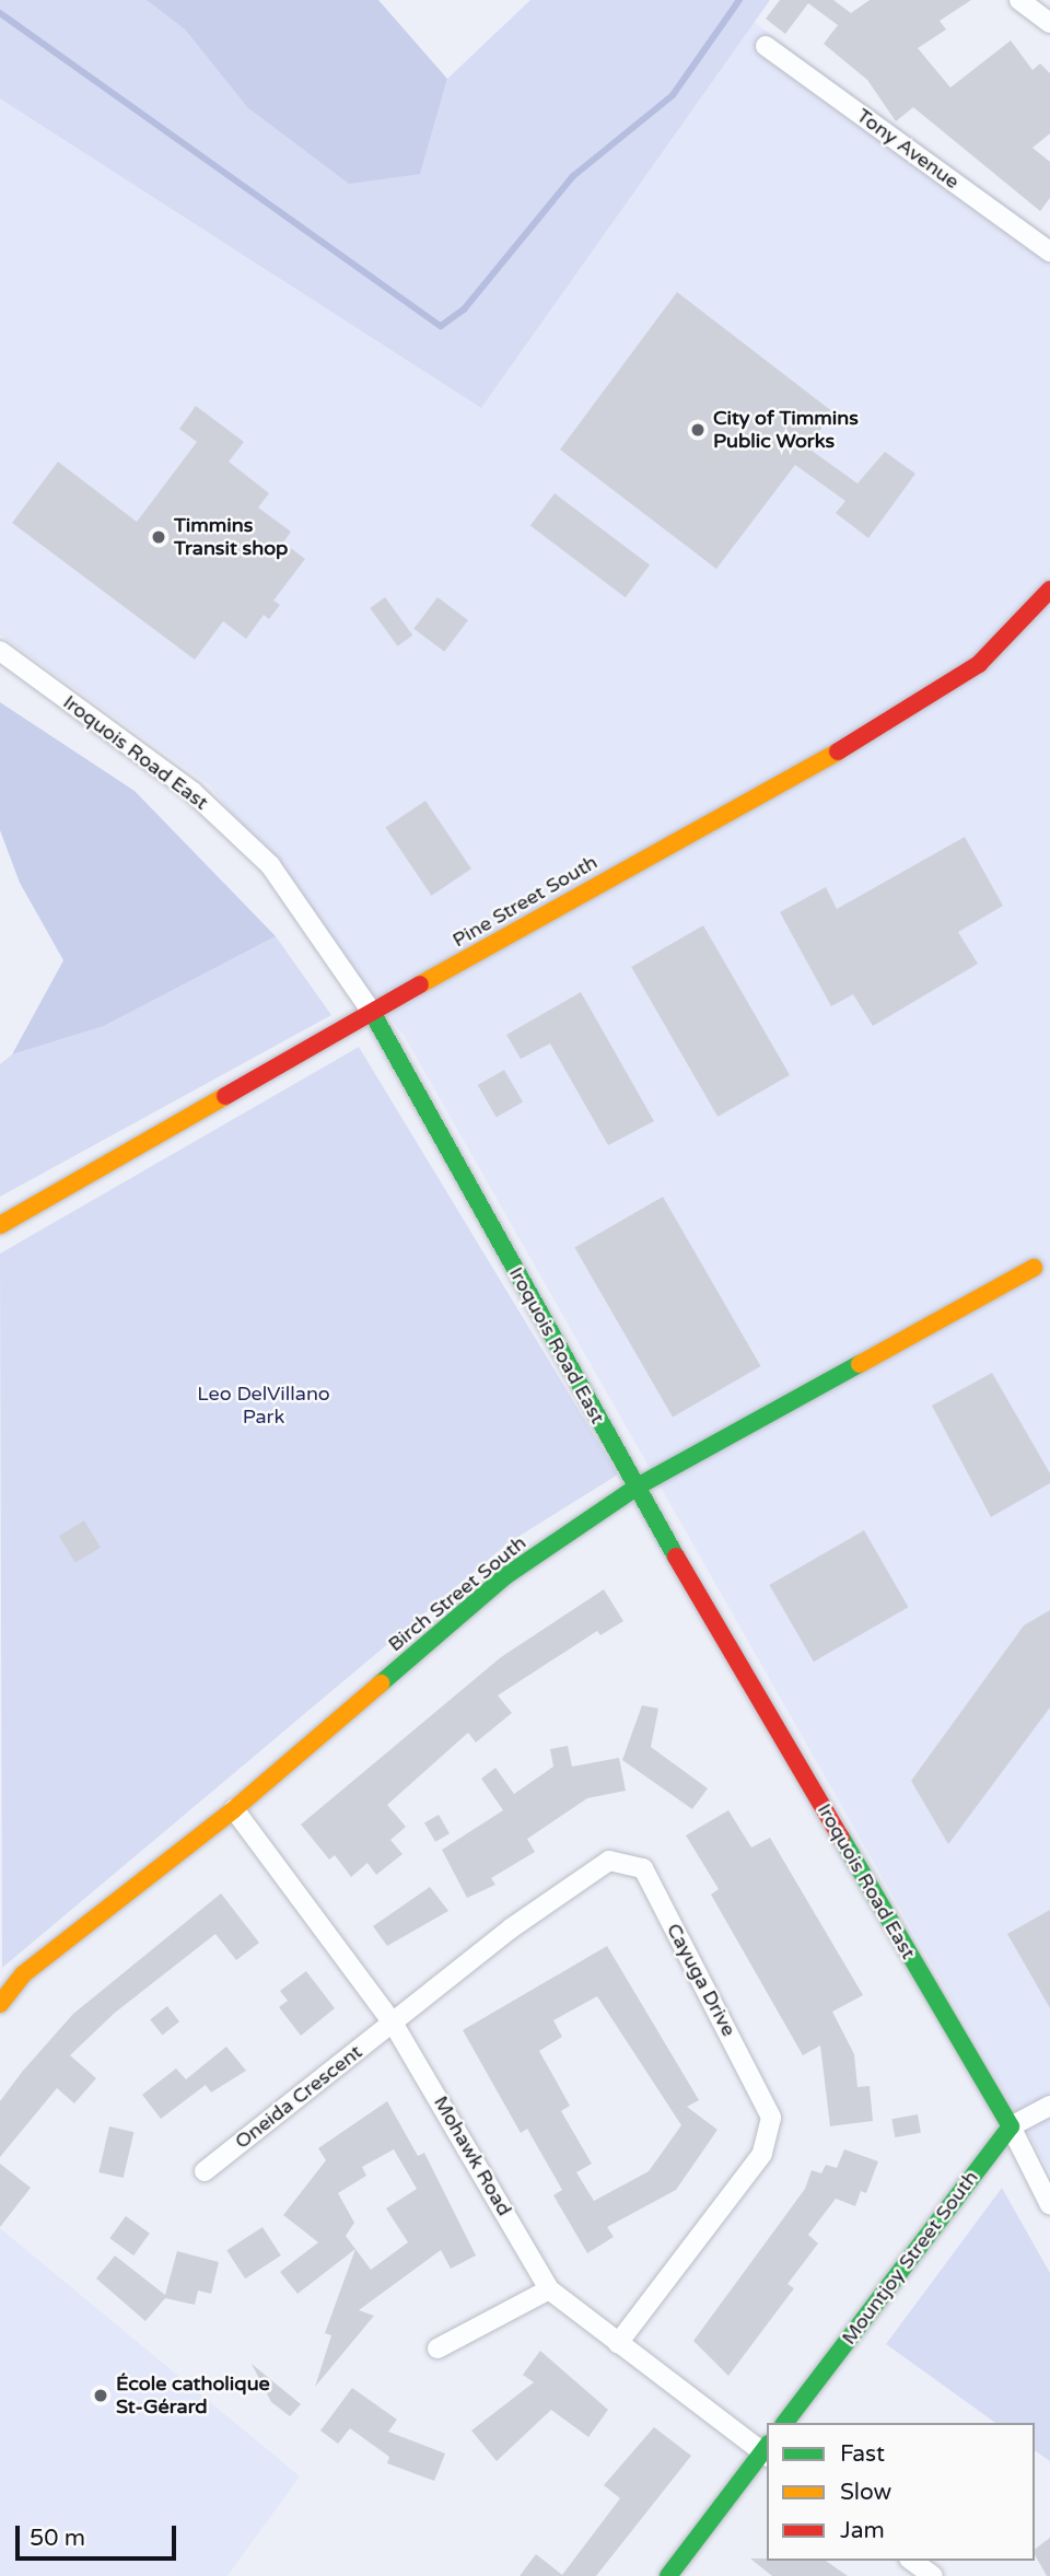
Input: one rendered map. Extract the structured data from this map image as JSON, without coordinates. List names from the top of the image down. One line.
{"streets":{"street":["Tony Avenue","Iroquois Road East","Pine Street South","Birch Street South","Cayuga Drive","Oneida Crescent","Mohawk Road","Mountjoy Street South"]},"crossings":[["Iroquois Road East","Pine Street South"],["Iroquois Road East","Birch Street South"],["Iroquois Road East","Mountjoy Street South"],["Birch Street South","Mohawk Road"],["Cayuga Drive","Oneida Crescent"],["Cayuga Drive","Mohawk Road"],["Oneida Crescent","Mohawk Road"]],"parks":["Leo DelVillano Park"],"places":["City of Timmins Public Works","Timmins Transit shop","École catholique St-Gérard"],"legend":["Fast","Slow","Jam"],"scale_bar":"50 m"}
